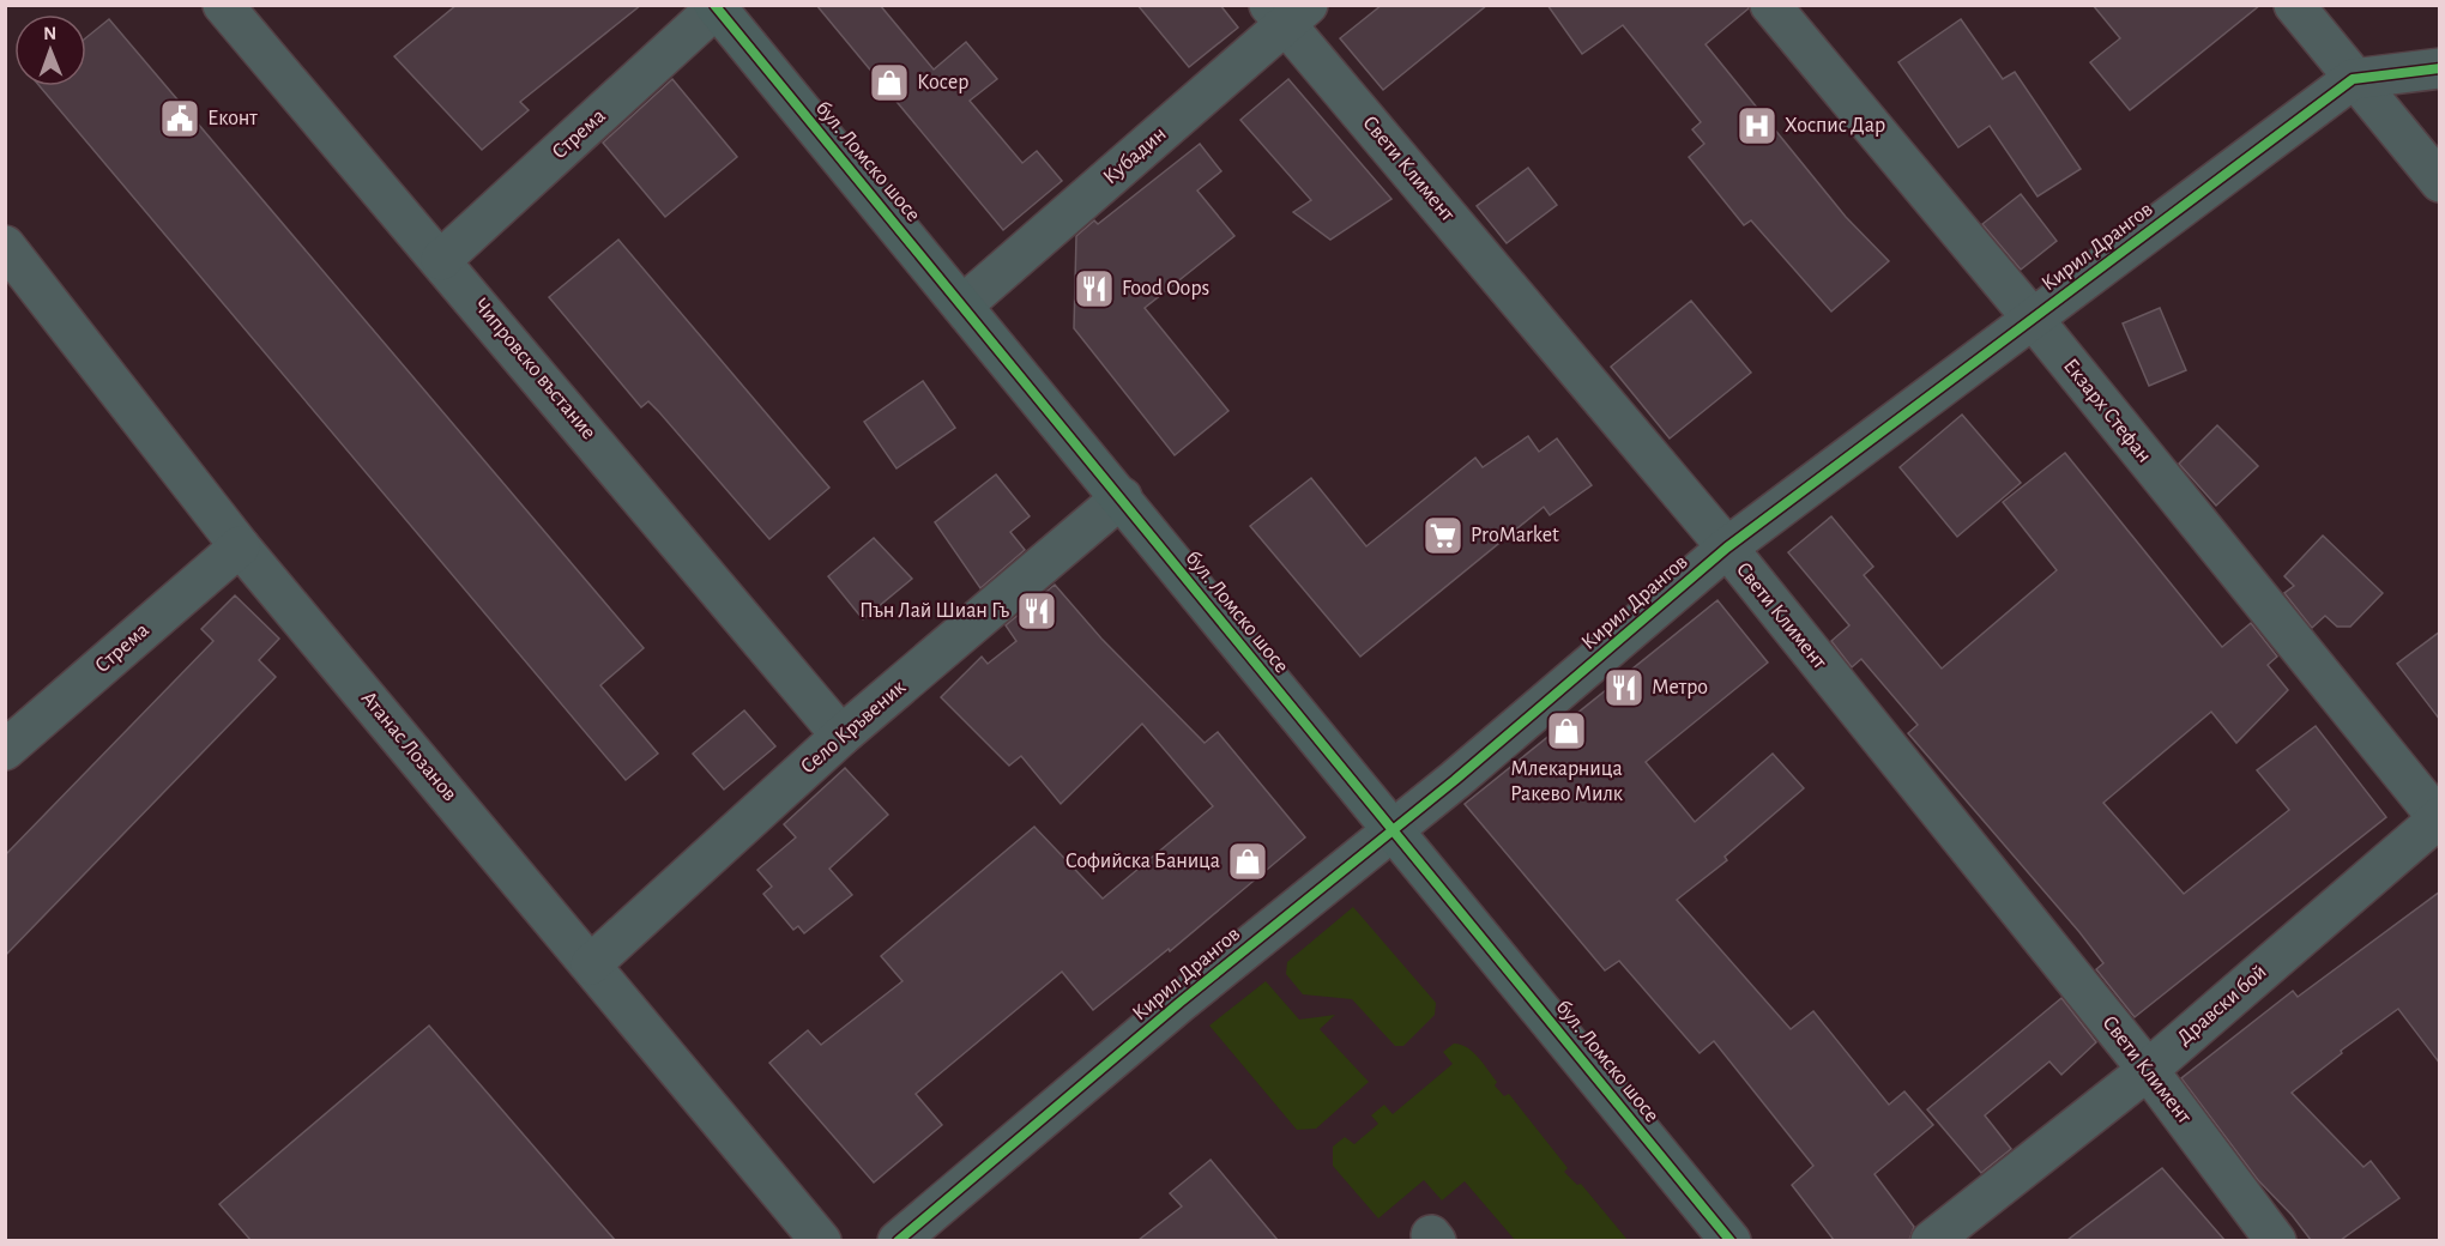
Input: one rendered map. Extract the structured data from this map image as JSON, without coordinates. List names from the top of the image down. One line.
{"streets":{"main road":["бул. Ломско шосе"],"street":["Стрема","Кубадин","Свети Климент","Кирил Дрангов","Чипровско въстание","Екзарх Стефан","Село Кръвеник","Атанас Лозанов","Дравски бой"]},"crossings":[["Стрема","бул. Ломско шосе"],["Стрема","Чипровско въстание"],["Стрема","Атанас Лозанов"],["Кубадин","бул. Ломско шосе"],["Кубадин","Свети Климент"],["бул. Ломско шосе","Кирил Дрангов"],["бул. Ломско шосе","Село Кръвеник"],["Свети Климент","Кирил Дрангов"],["Свети Климент","Дравски бой"],["Кирил Дрангов","Екзарх Стефан"],["Чипровско въстание","Село Кръвеник"],["Екзарх Стефан","Дравски бой"],["Село Кръвеник","Атанас Лозанов"]],"places":{"shop":["Косер","Млекарница Ракево Милк","Софийска Баница"],"public building":["Еконт"],"hospital":["Хоспис Дар"],"restaurant":["Food Oops","Пън Лай Шиан Гъ","Метро"],"supermarket":["ProMarket"]},"north":"top"}
